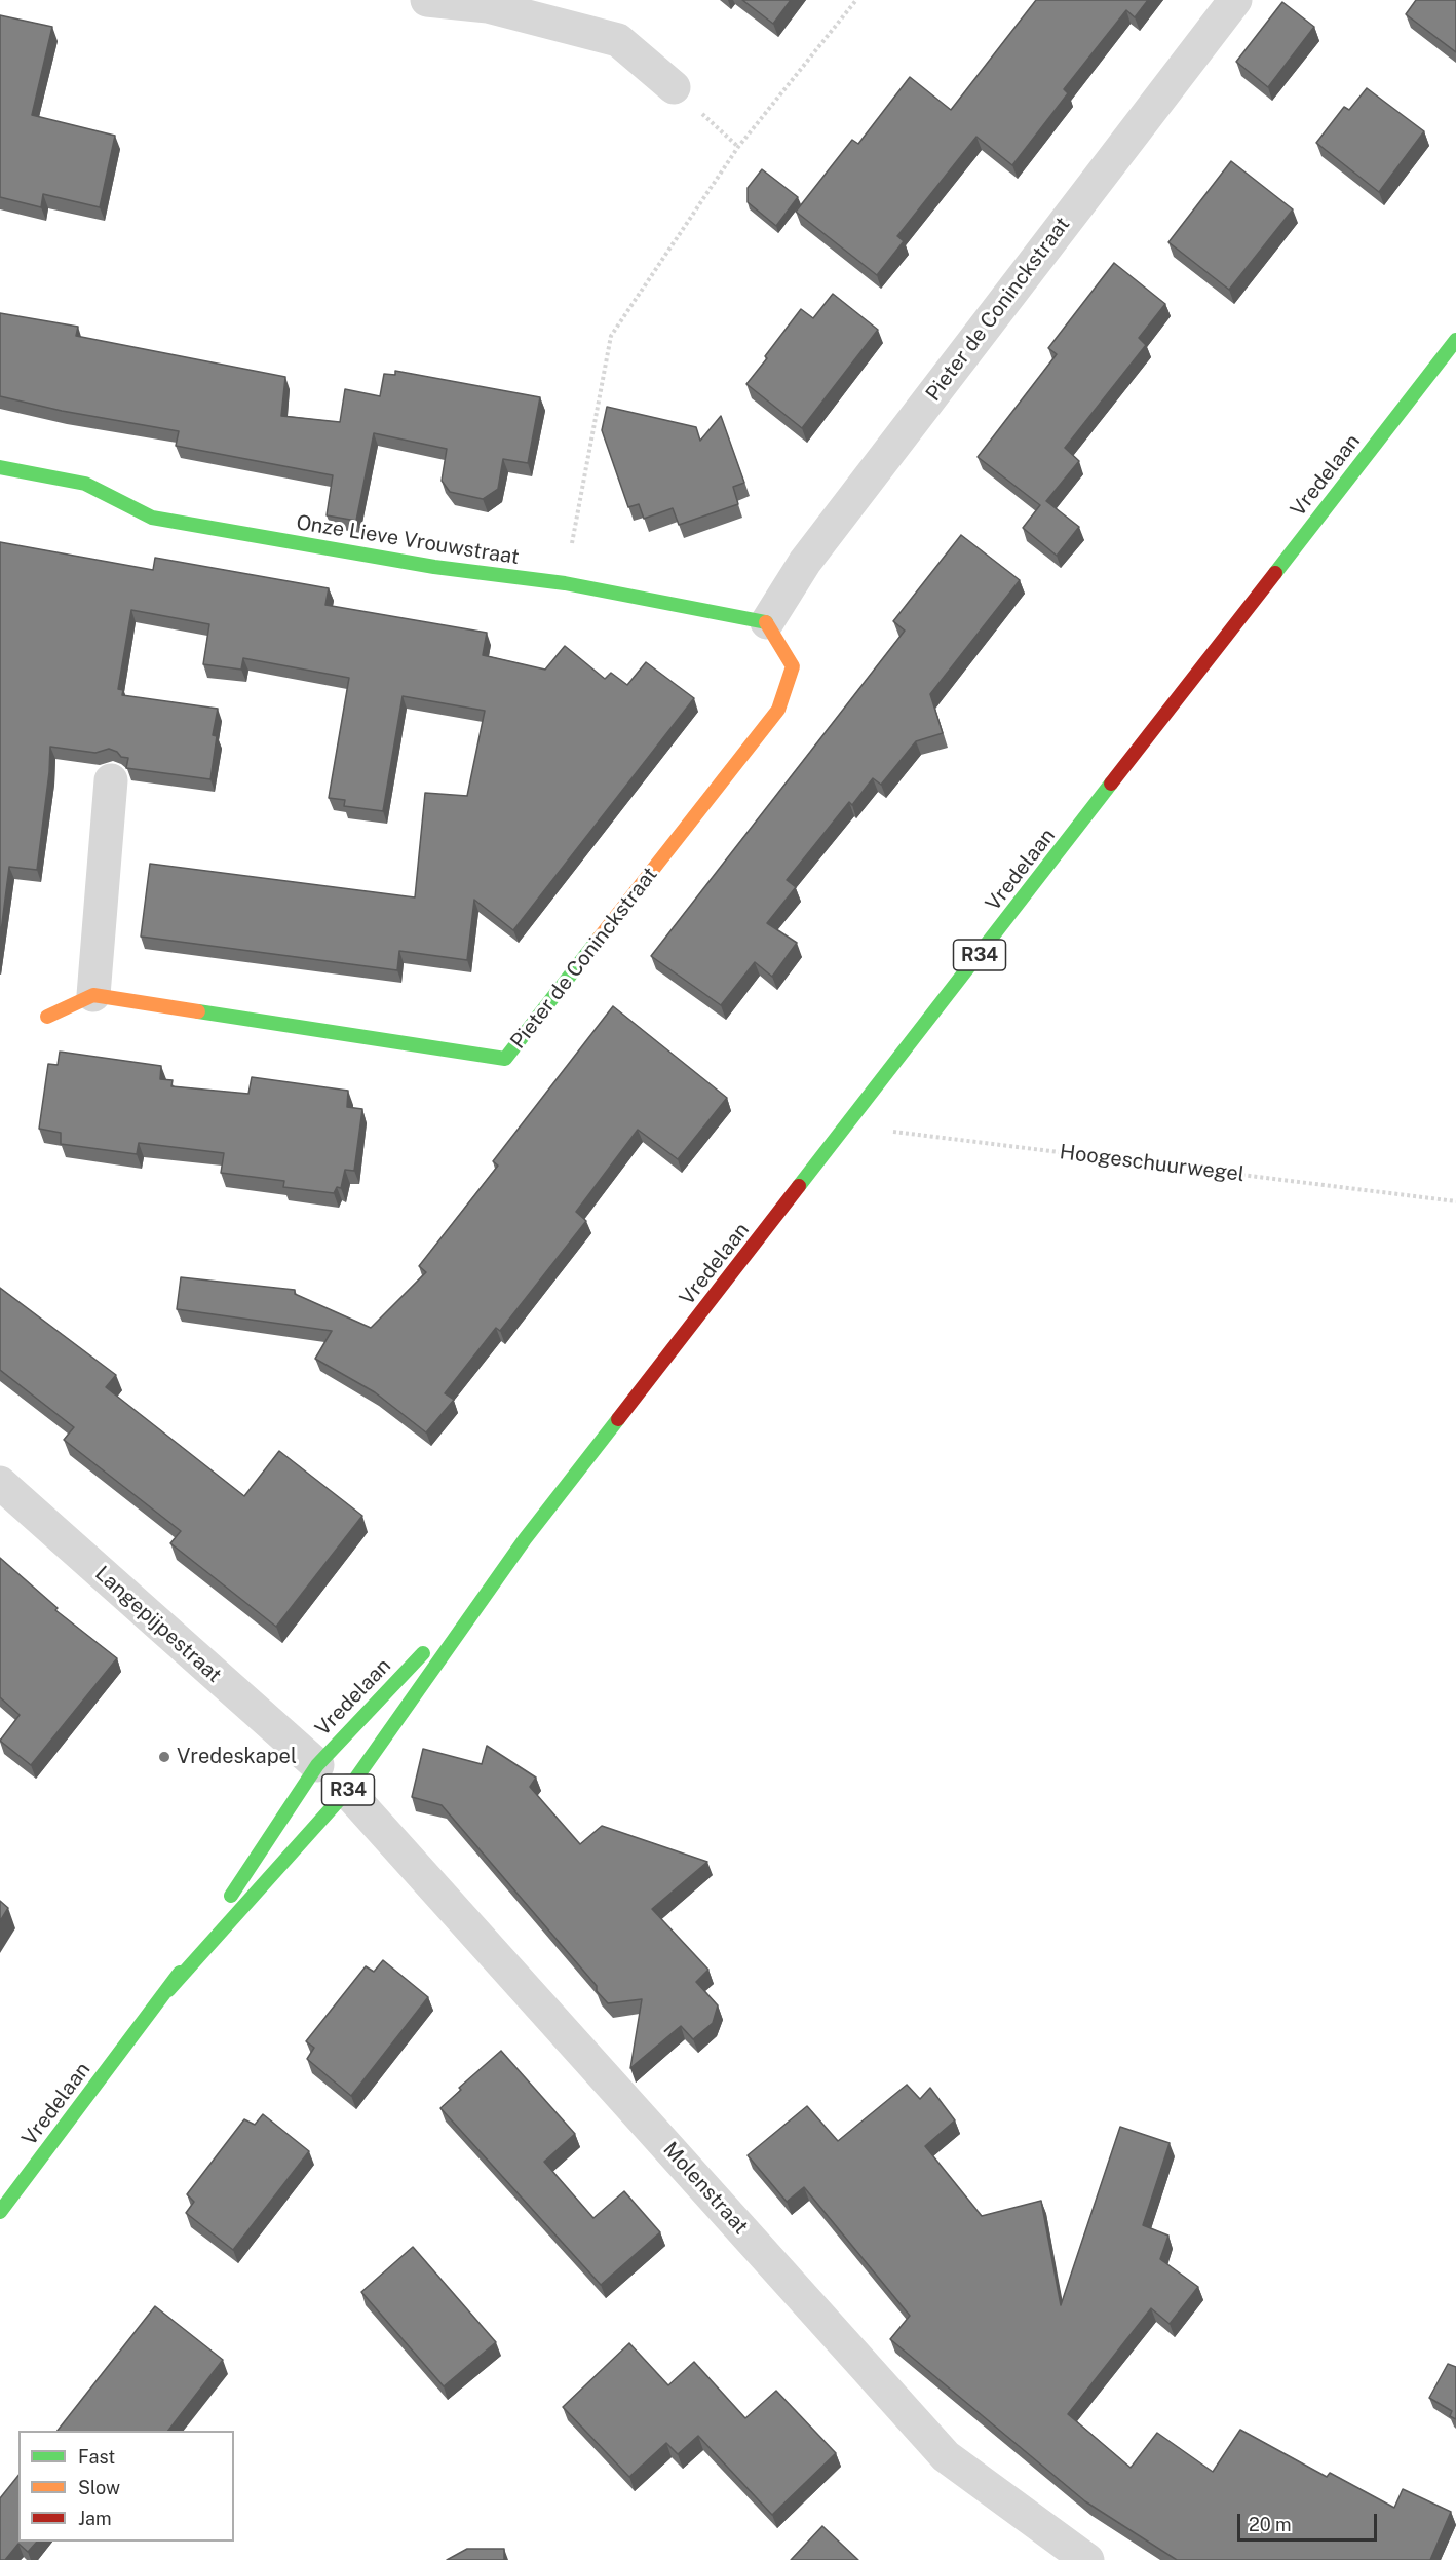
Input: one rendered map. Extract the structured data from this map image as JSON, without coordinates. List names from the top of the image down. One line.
{"streets":{"main road":["Pieter de Coninckstraat","Vredelaan","Onze Lieve Vrouwstraat","R34"],"street":["Langepijpestraat","Molenstraat"],"path":["Hoogeschuurwegel"]},"crossings":[["Pieter de Coninckstraat","Onze Lieve Vrouwstraat"],["Vredelaan","Hoogeschuurwegel"],["Vredelaan","Langepijpestraat"],["Vredelaan","Molenstraat"]],"places":["Vredeskapel"],"legend":["Fast","Slow","Jam"],"scale_bar":"20 m"}
